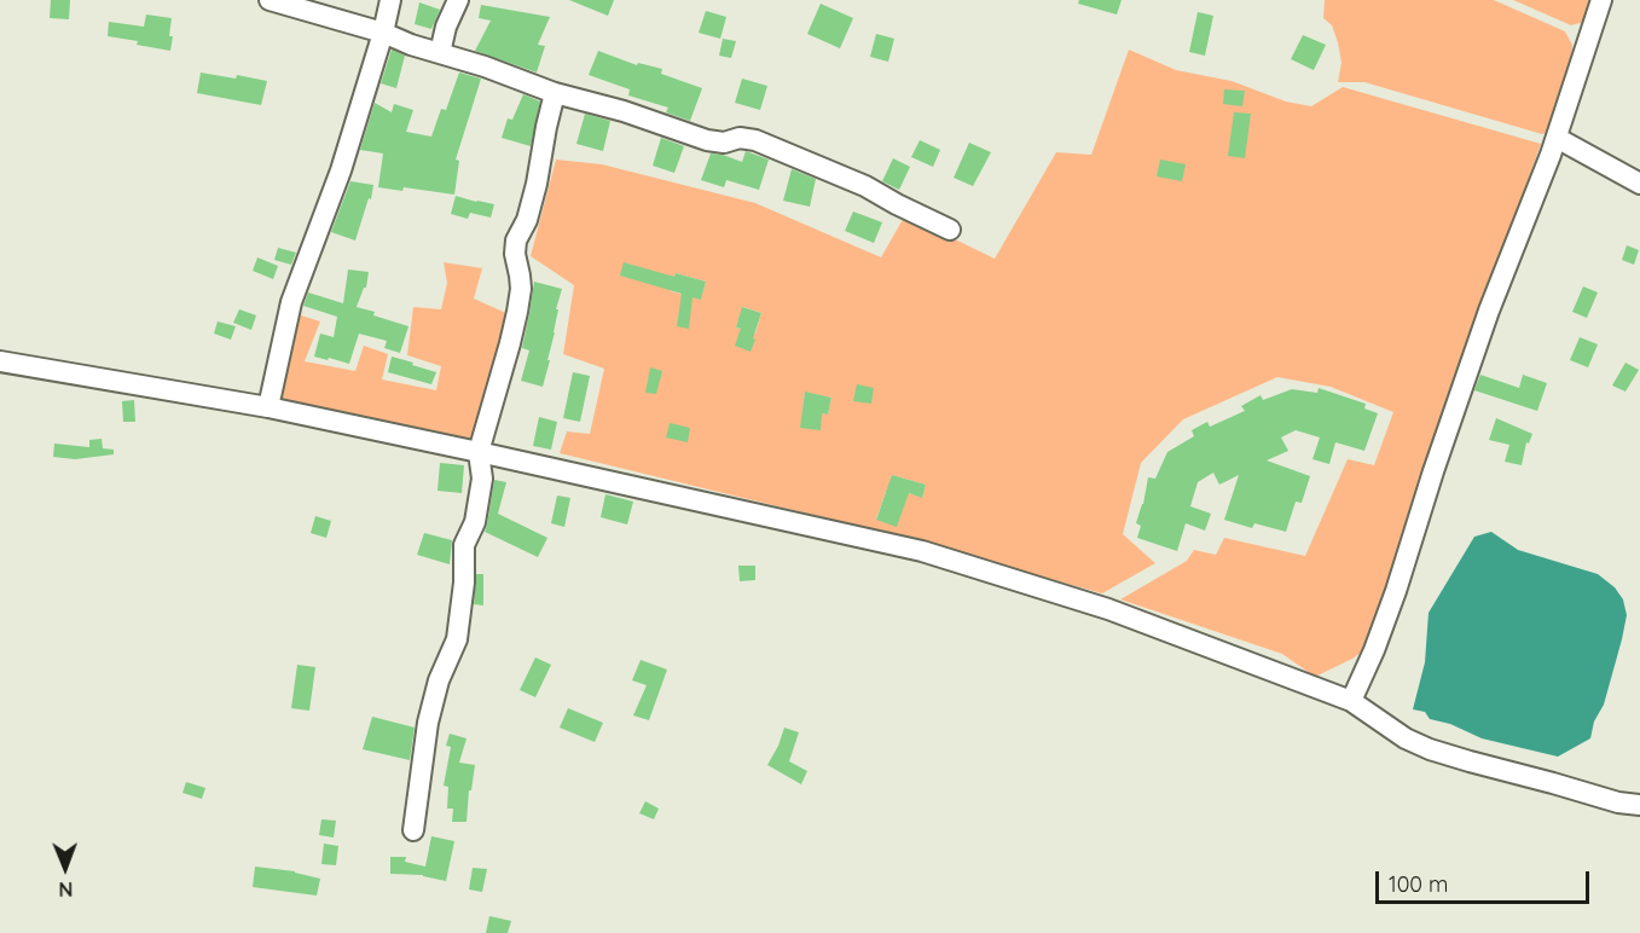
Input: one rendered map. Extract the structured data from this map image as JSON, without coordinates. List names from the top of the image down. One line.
{"scale_bar":"100 m","north":"bottom"}
